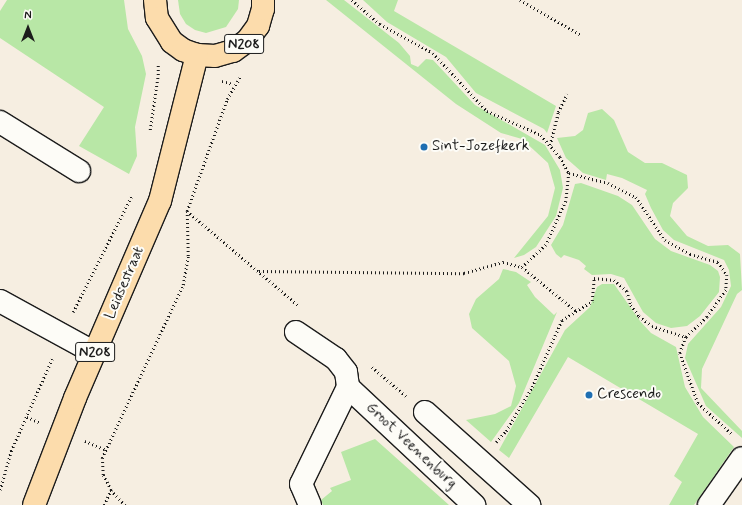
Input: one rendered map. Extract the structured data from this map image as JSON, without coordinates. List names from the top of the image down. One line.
{"streets":{"main road":["N208","Leidsestraat"],"street":["Groot Veenenburg"]},"crossings":[["N208","Leidsestraat"]],"places":["Sint-Jozefkerk","Crescendo"],"north":"top"}
